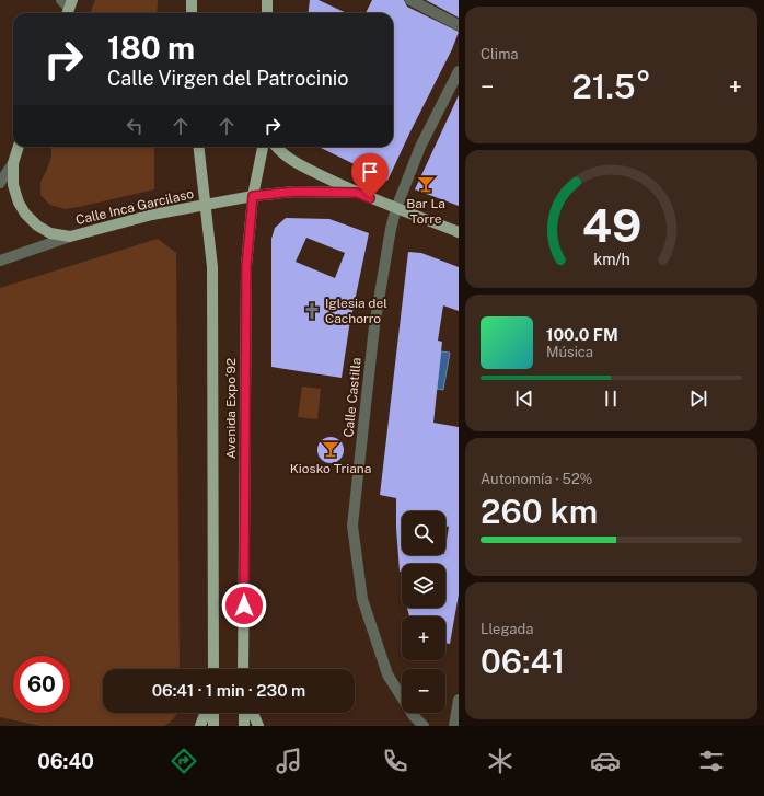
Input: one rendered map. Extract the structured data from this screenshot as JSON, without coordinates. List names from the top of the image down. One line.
{"streets":{"main road":["Calle Inca Garcilaso","Avenida Expo´92"],"street":["Calle Castilla"]},"crossings":[["Calle Inca Garcilaso","Avenida Expo´92"]],"places":{"bar":["Bar La Torre","Kiosko Triana"],"church":["Iglesia del Cachorro"]},"page":{"tile":["Clima",["Autonomía · 52%","260 km"],["Llegada","06:41"]],"turn":["180 m","Calle Virgen del Patrocinio"],"heat":["−","21.5°","+"],"song":["100.0 FM","Música"],"map_buttons":["+","−"],"limit":"60","trip":"06:41 · 1 min · 230 m","tabs":"06:40","gauge":["49","km/h"]}}
